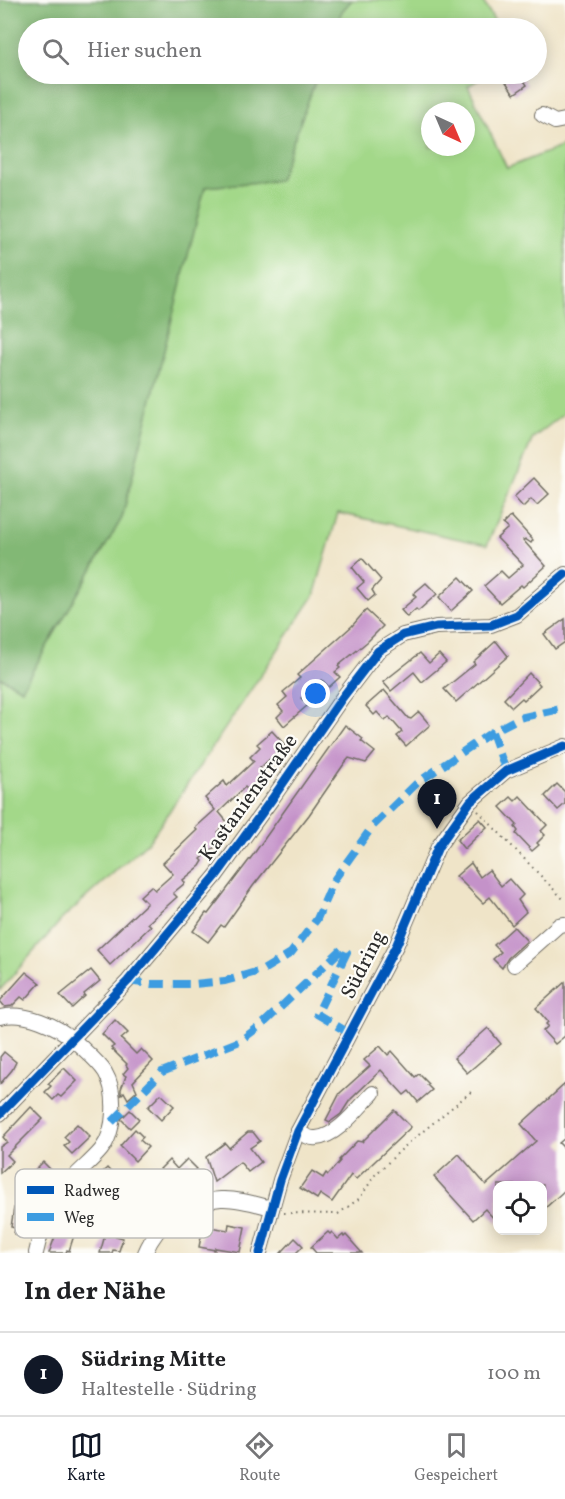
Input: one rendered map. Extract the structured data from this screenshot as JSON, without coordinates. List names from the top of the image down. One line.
{"streets":{"street":["Kastanienstraße","Südring"]},"legend":["Radweg","Weg"],"north":"bottom right","page":{"search":"Hier suchen","pins":"1","heading":"In der Nähe","list":[{"mark":"1","name":"Südring Mitte","note":"Haltestelle · Südring","value":"100 m"}],"nav":["Karte","Route","Gespeichert"]}}
